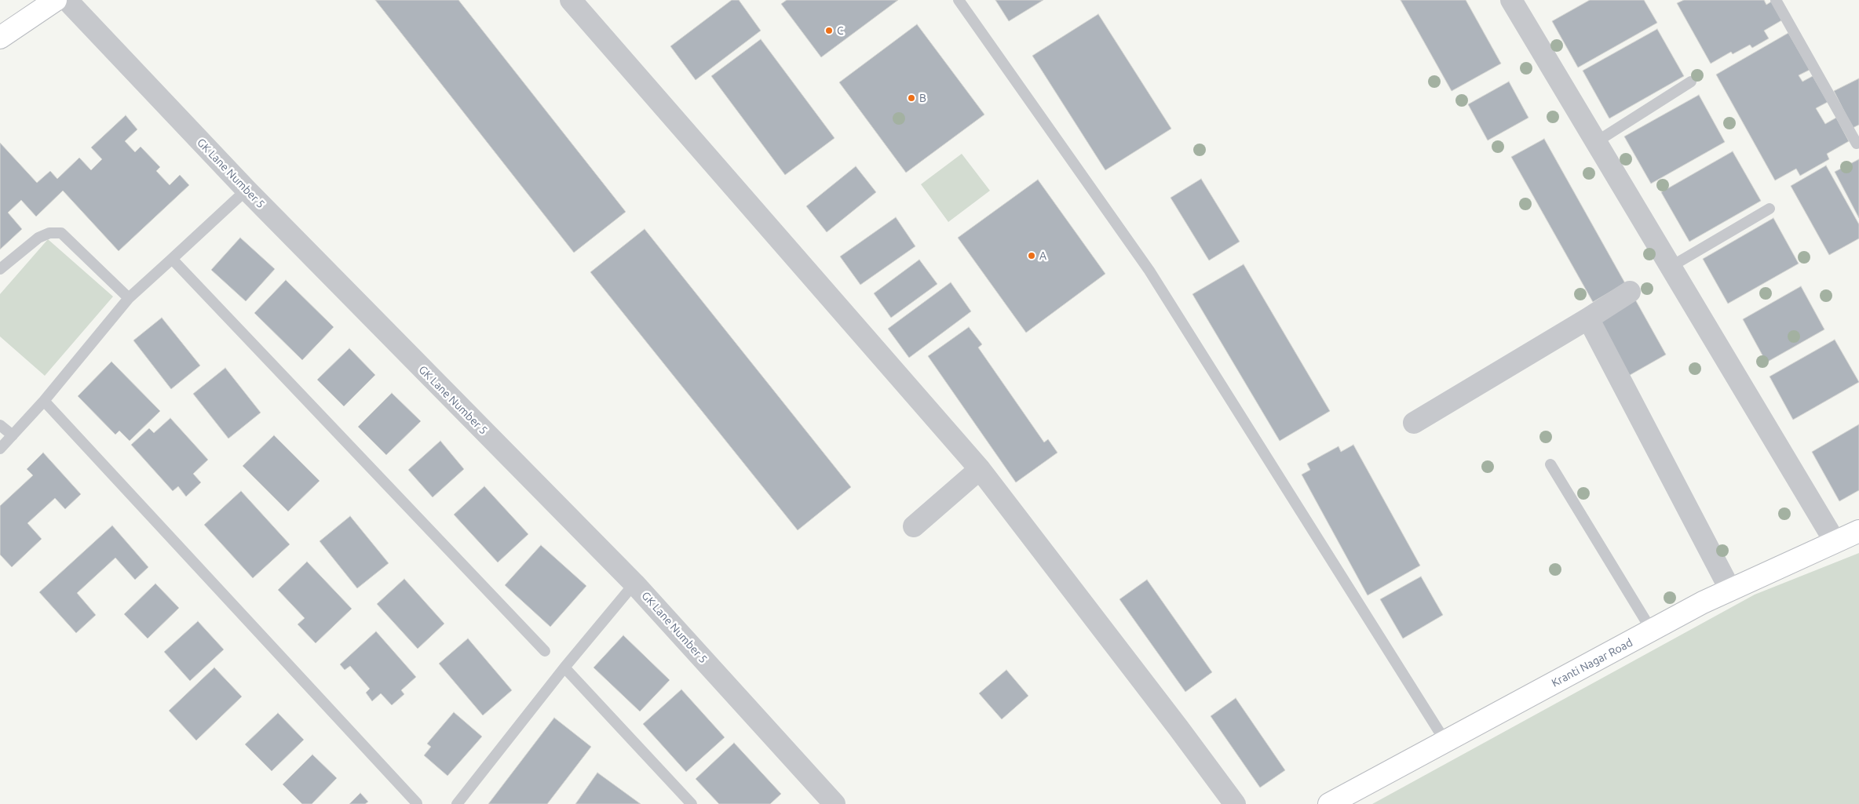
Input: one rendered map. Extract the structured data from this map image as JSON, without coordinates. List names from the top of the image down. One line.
{"streets":{"street":["GK Lane Number 5","Kranti Nagar Road"]},"places":["C","B","A"]}
